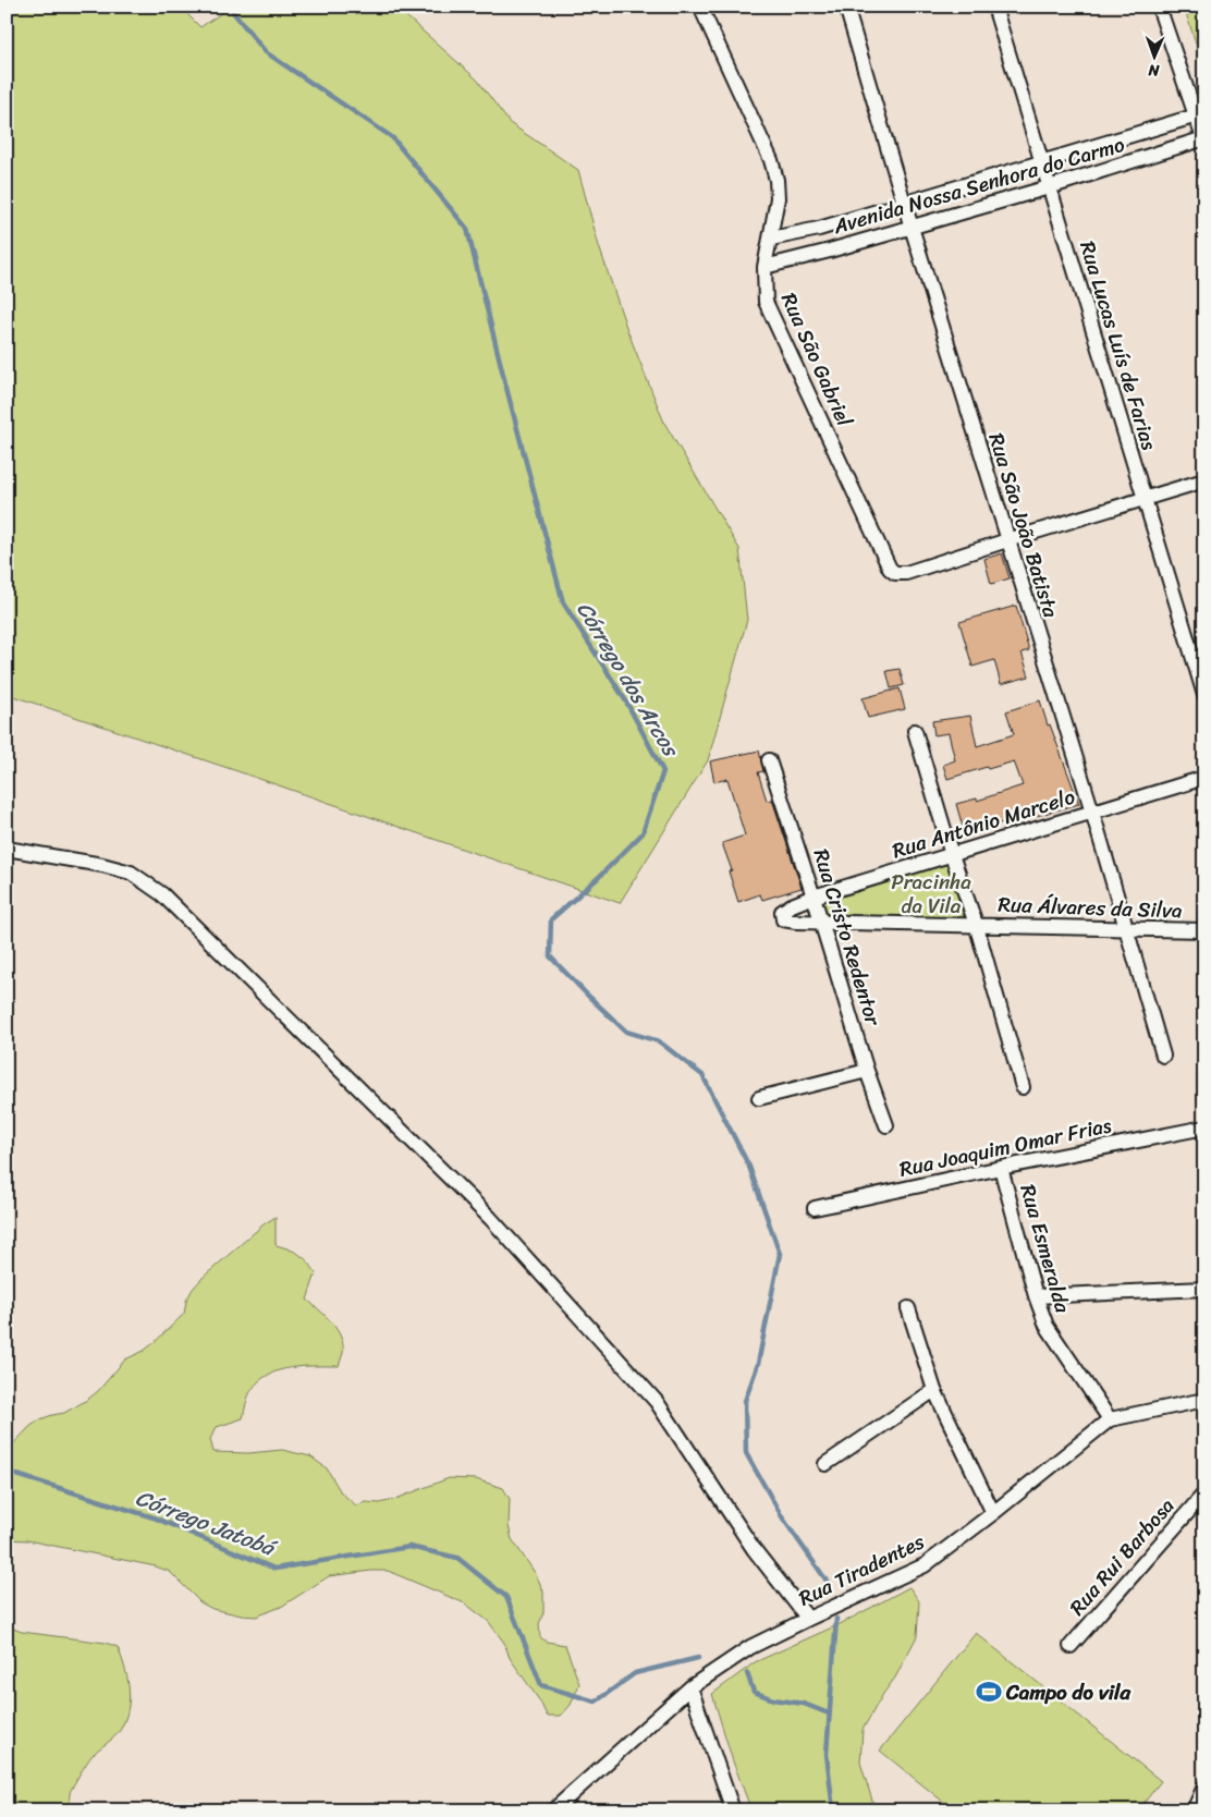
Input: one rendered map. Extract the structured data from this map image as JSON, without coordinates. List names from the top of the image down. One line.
{"streets":{"street":["Avenida Nossa Senhora do Carmo","Rua Lucas Luís de Farias","Rua São Gabriel","Rua São João Batista","Rua Antônio Marcelo","Rua Álvares da Silva","Rua Cristo Redentor","Rua Joaquim Omar Frias","Rua Esmeralda","Rua Rui Barbosa","Rua Tiradentes"]},"crossings":[["Avenida Nossa Senhora do Carmo","Rua Lucas Luís de Farias"],["Avenida Nossa Senhora do Carmo","Rua São Gabriel"],["Avenida Nossa Senhora do Carmo","Rua São João Batista"],["Rua São Gabriel","Rua São João Batista"],["Rua São João Batista","Rua Antônio Marcelo"],["Rua São João Batista","Rua Álvares da Silva"],["Rua Antônio Marcelo","Rua Álvares da Silva"],["Rua Antônio Marcelo","Rua Cristo Redentor"],["Rua Álvares da Silva","Rua Cristo Redentor"],["Rua Joaquim Omar Frias","Rua Esmeralda"],["Rua Esmeralda","Rua Tiradentes"]],"water":["Córrego dos Arcos","Córrego Jatobá"],"parks":["Pracinha da Vila"],"places":{"sports":["Campo do vila"]},"north":"bottom"}
